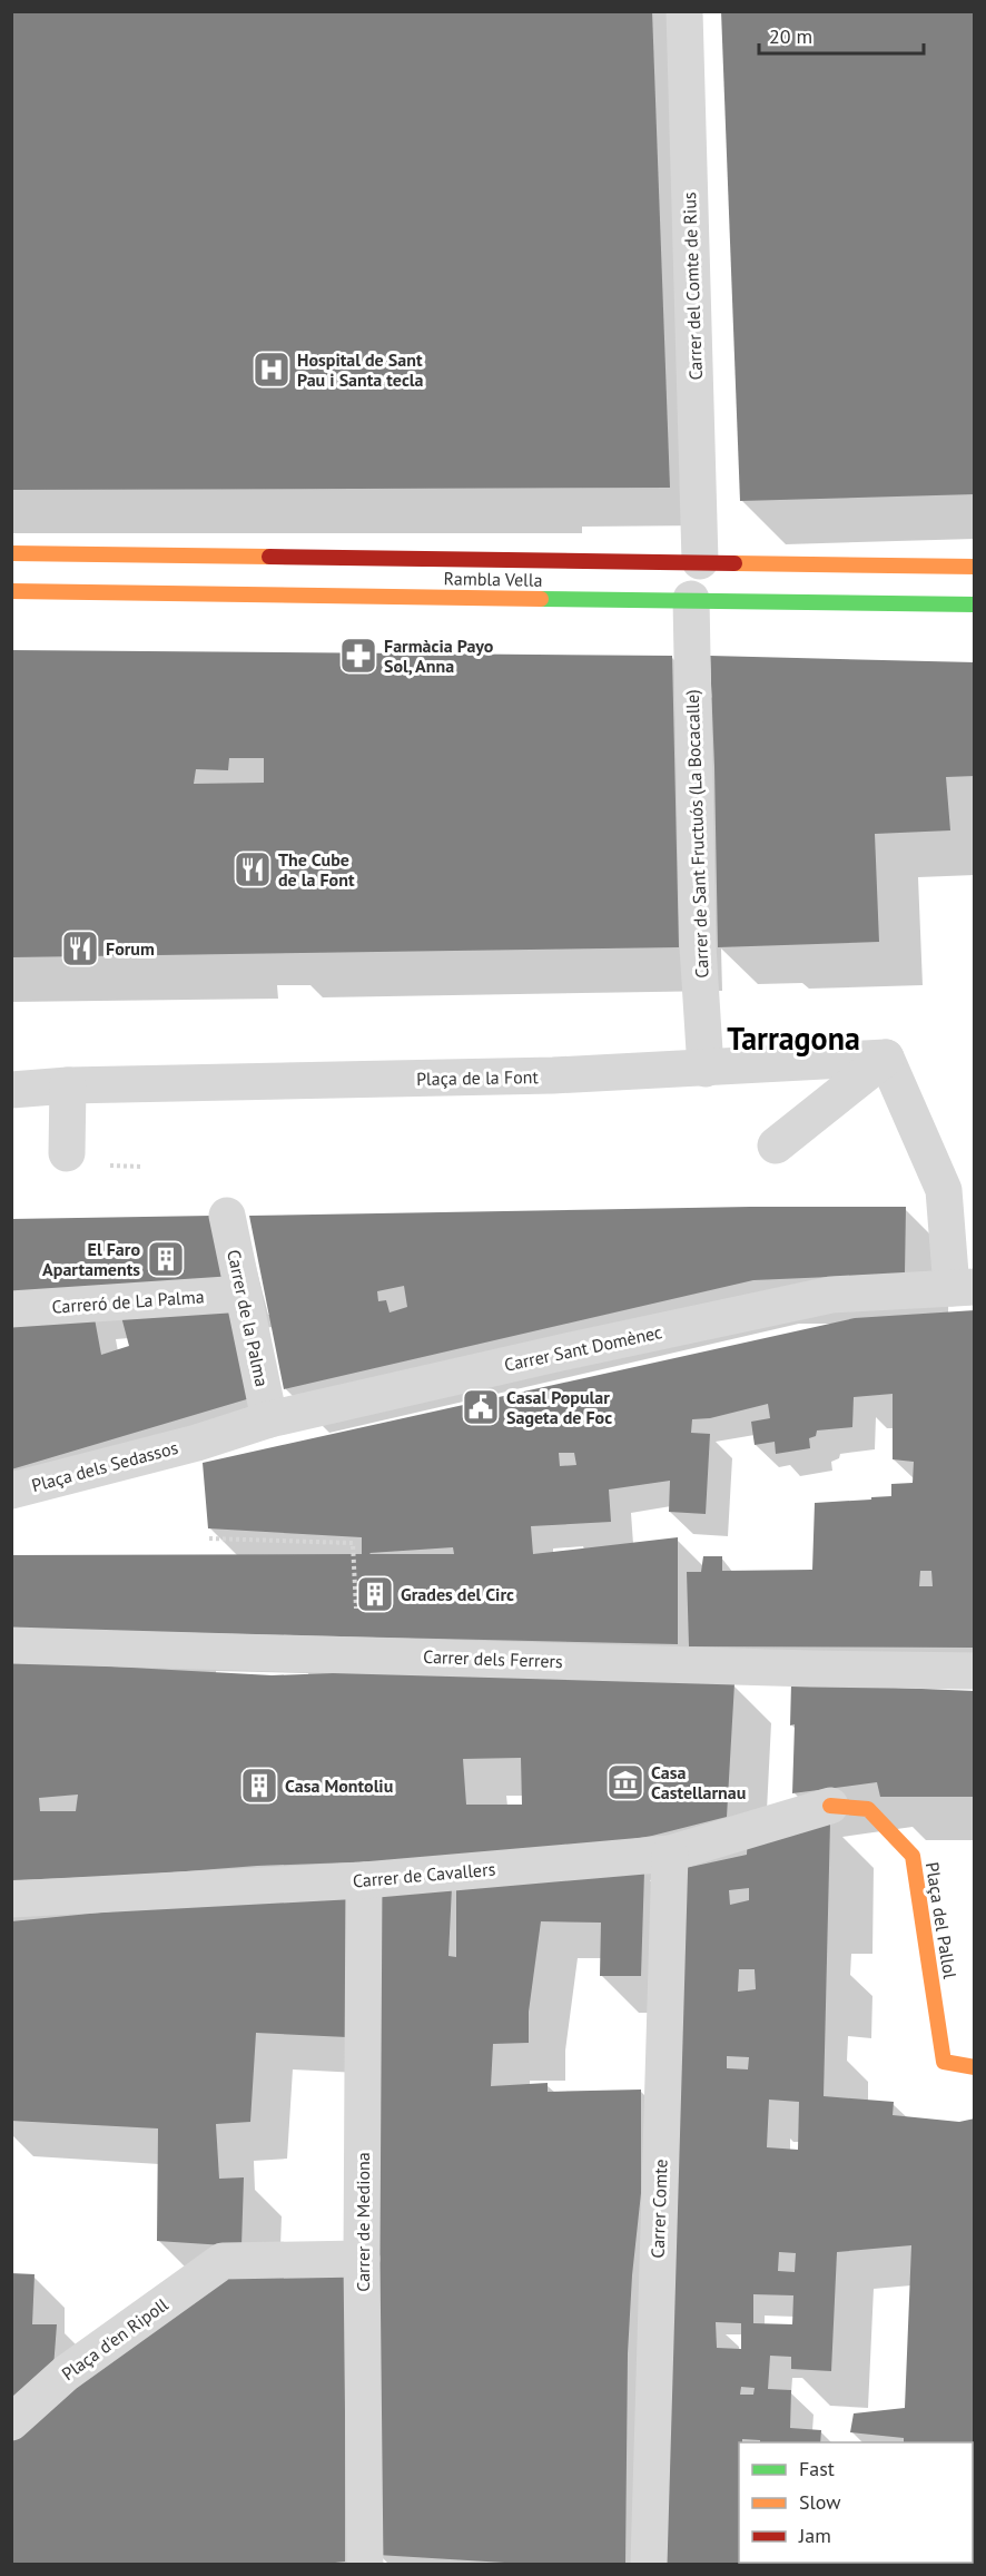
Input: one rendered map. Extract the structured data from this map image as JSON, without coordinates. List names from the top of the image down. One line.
{"streets":{"main road":["Rambla Vella","Plaça del Pallol"],"street":["Carrer del Comte de Rius","Carrer de Sant Fructuós (La Bocacalle)","Plaça de la Font","Carreró de La Palma","Carrer de la Palma","Carrer Sant Domènec","Plaça dels Sedassos","Carrer dels Ferrers","Carrer de Cavallers","Carrer Comte","Carrer de Mediona","Plaça d'en Ripoll"]},"crossings":[["Carrer del Comte de Rius","Rambla Vella"],["Rambla Vella","Carrer de Sant Fructuós (La Bocacalle)"],["Carrer de Sant Fructuós (La Bocacalle)","Plaça de la Font"],["Carreró de La Palma","Carrer de la Palma"],["Carrer de la Palma","Carrer Sant Domènec"],["Carrer Sant Domènec","Plaça dels Sedassos"],["Carrer de Cavallers","Plaça del Pallol"],["Carrer de Cavallers","Carrer Comte"],["Carrer de Cavallers","Carrer de Mediona"],["Carrer de Mediona","Plaça d'en Ripoll"]],"districts":["Tarragona"],"places":{"hospital":["Hospital de Sant Pau i Santa tecla"],"pharmacy":["Farmàcia Payo Sol, Anna"],"restaurant":["The Cube de la Font","Forum"],"building":["El Faro Apartaments","Grades del Circ","Casa Montoliu"],"public building":["Casal Popular Sageta de Foc"],"museum":["Casa Castellarnau"]},"legend":["Fast","Slow","Jam"],"scale_bar":"20 m"}
